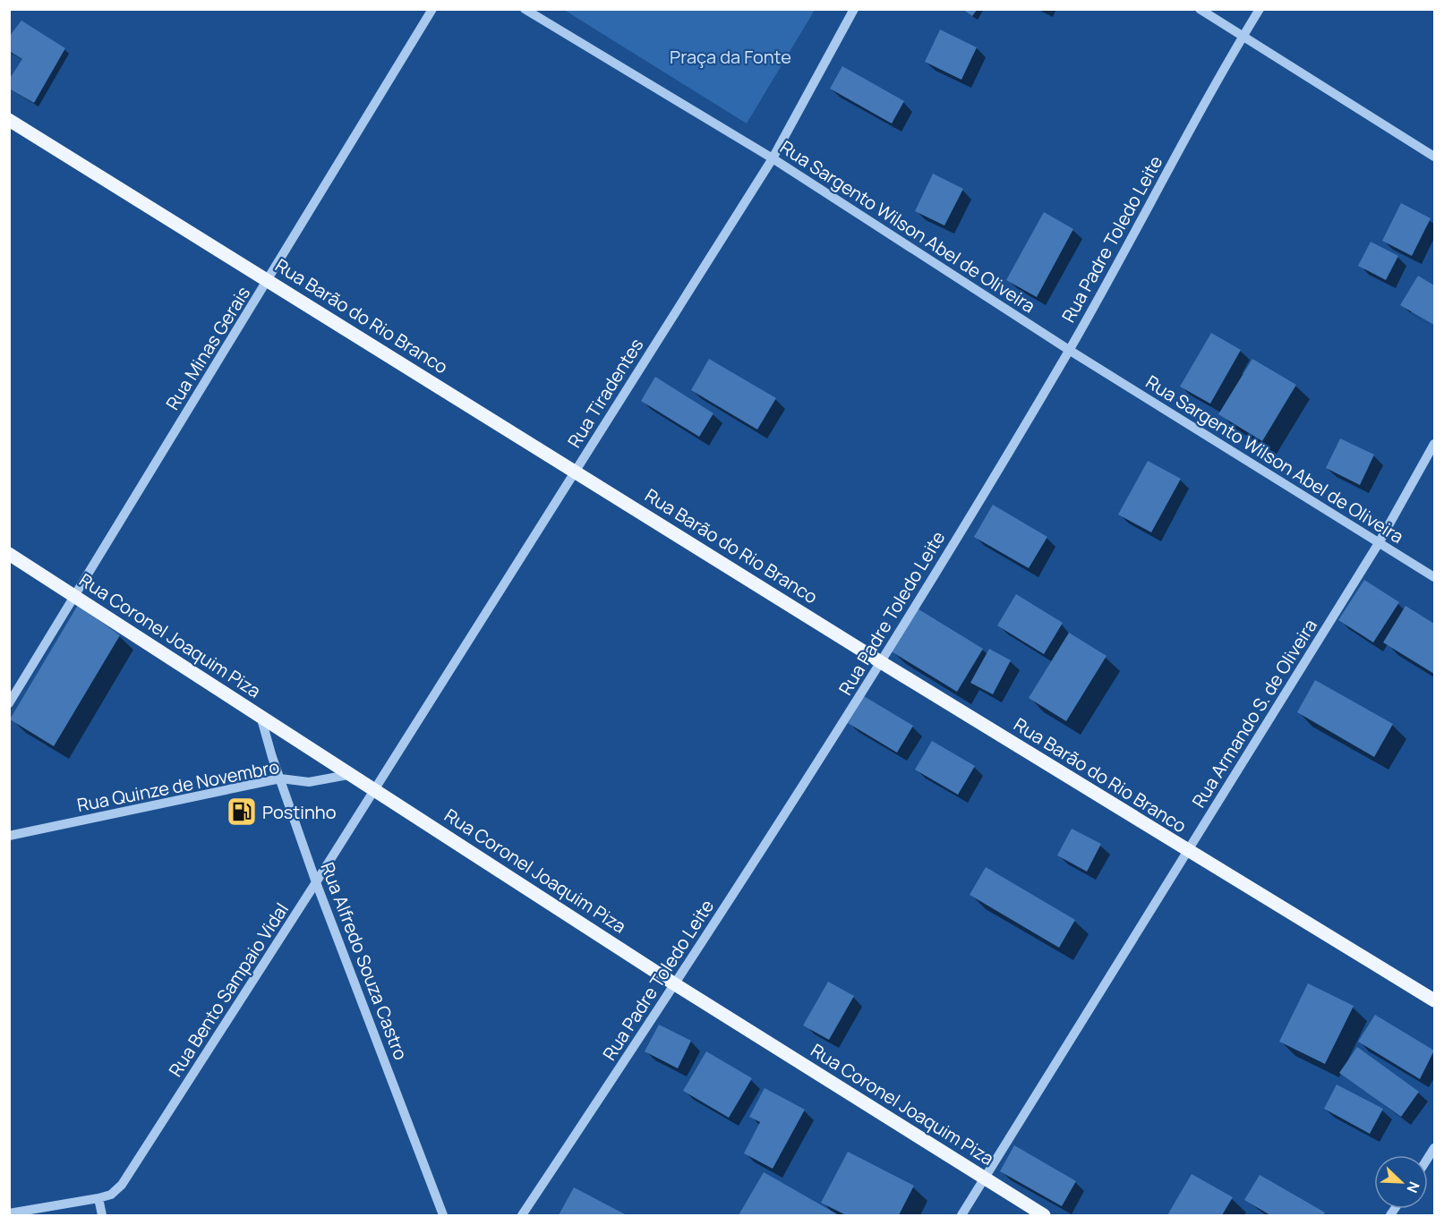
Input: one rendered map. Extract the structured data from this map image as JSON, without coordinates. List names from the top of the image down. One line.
{"streets":{"main road":["Rua Barão do Rio Branco","Rua Coronel Joaquim Piza"],"street":["Rua Sargento Wilson Abel de Oliveira","Rua Padre Toledo Leite","Rua Minas Gerais","Rua Tiradentes","Rua Armando S. de Oliveira","Rua Quinze de Novembro","Rua Alfredo Souza Castro","Rua Bento Sampaio Vidal"]},"crossings":[["Rua Sargento Wilson Abel de Oliveira","Rua Padre Toledo Leite"],["Rua Sargento Wilson Abel de Oliveira","Rua Tiradentes"],["Rua Sargento Wilson Abel de Oliveira","Rua Armando S. de Oliveira"],["Rua Padre Toledo Leite","Rua Barão do Rio Branco"],["Rua Padre Toledo Leite","Rua Coronel Joaquim Piza"],["Rua Barão do Rio Branco","Rua Minas Gerais"],["Rua Barão do Rio Branco","Rua Tiradentes"],["Rua Barão do Rio Branco","Rua Armando S. de Oliveira"],["Rua Minas Gerais","Rua Coronel Joaquim Piza"],["Rua Tiradentes","Rua Coronel Joaquim Piza"],["Rua Tiradentes","Rua Bento Sampaio Vidal"],["Rua Coronel Joaquim Piza","Rua Armando S. de Oliveira"],["Rua Coronel Joaquim Piza","Rua Quinze de Novembro"],["Rua Coronel Joaquim Piza","Rua Alfredo Souza Castro"],["Rua Coronel Joaquim Piza","Rua Bento Sampaio Vidal"],["Rua Quinze de Novembro","Rua Alfredo Souza Castro"],["Rua Alfredo Souza Castro","Rua Bento Sampaio Vidal"]],"parks":["Praça da Fonte"],"places":{"fuel station":["Postinho"]},"north":"bottom right"}
